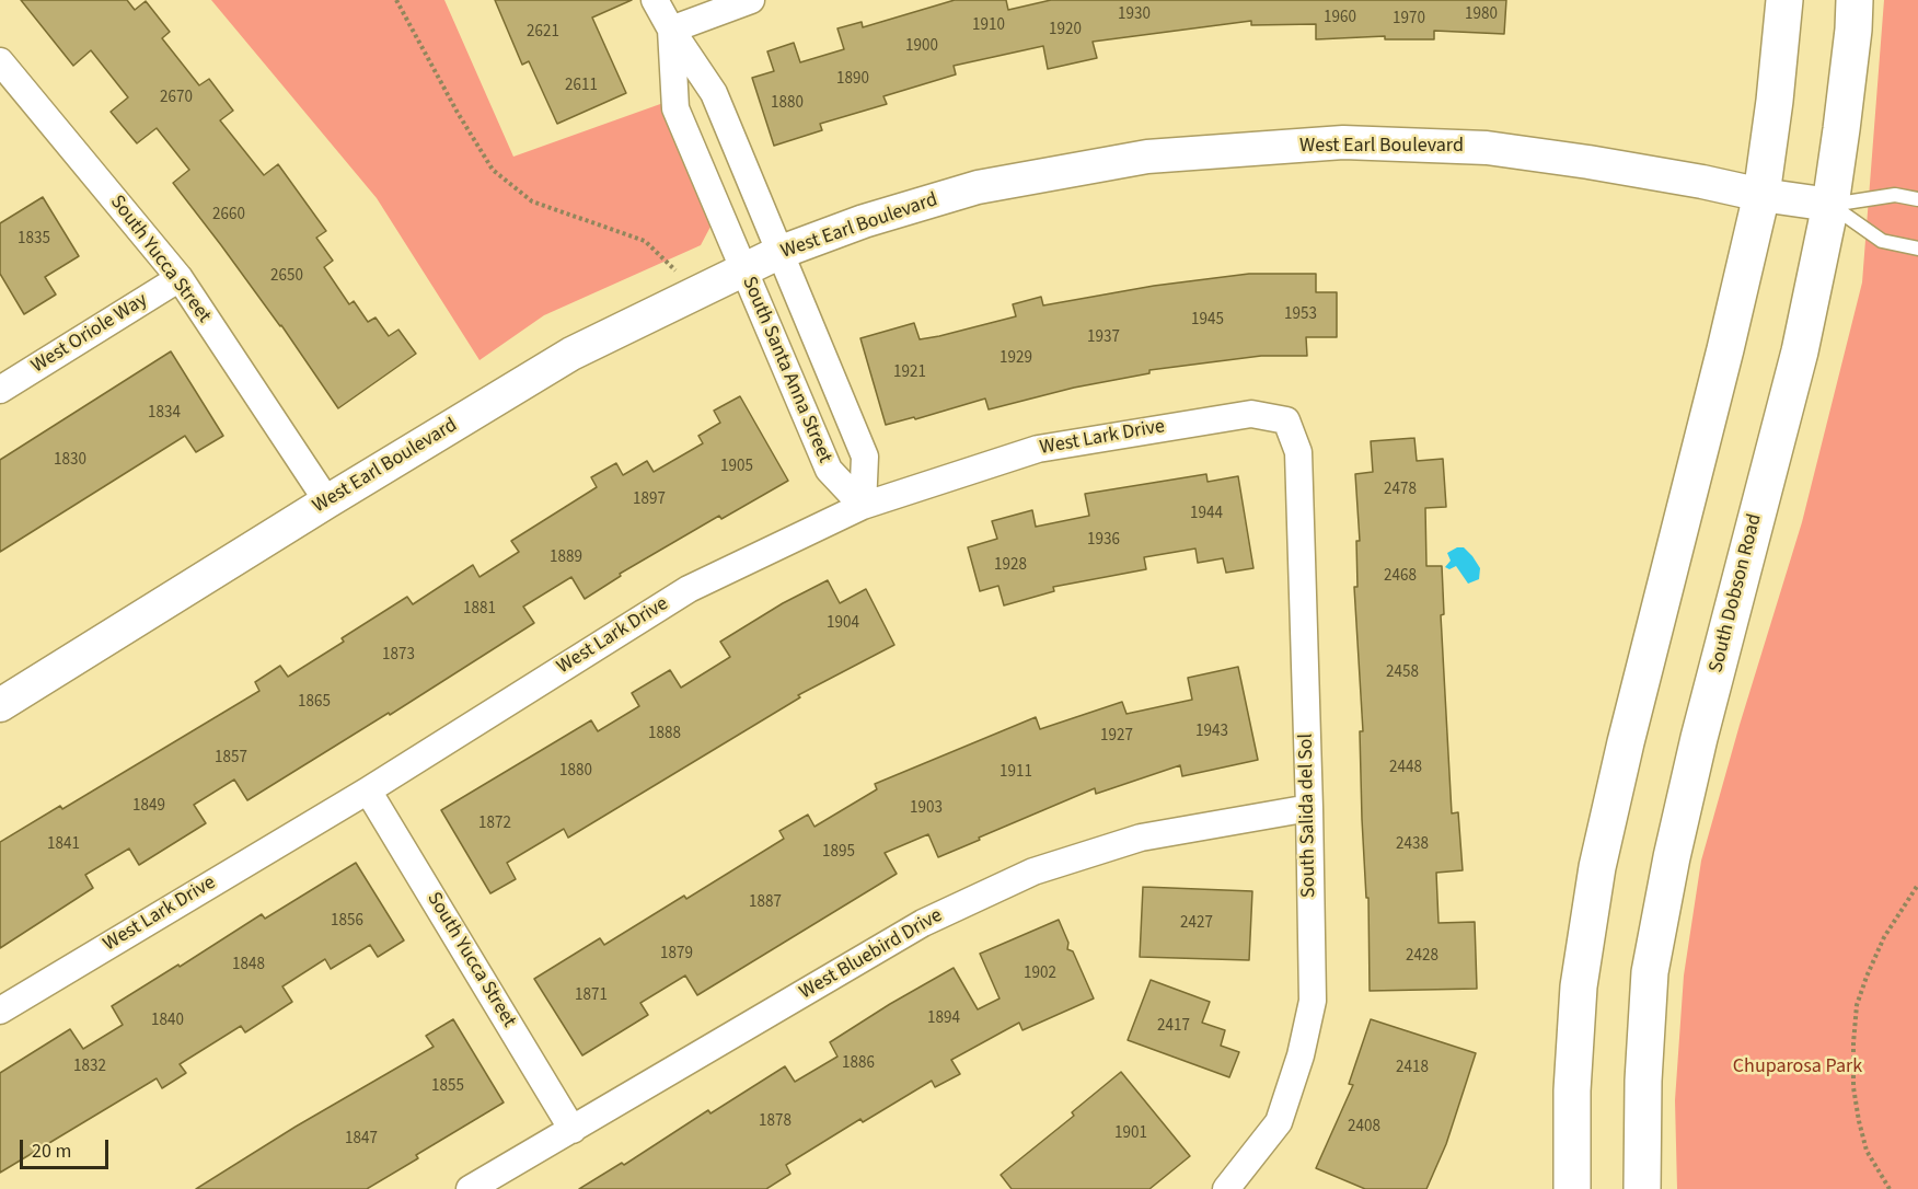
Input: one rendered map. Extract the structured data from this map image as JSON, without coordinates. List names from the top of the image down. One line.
{"streets":{"main road":["South Dobson Road"],"street":["West Earl Boulevard","South Yucca Street","West Oriole Way","South Santa Anna Street","West Lark Drive","South Salida del Sol","West Bluebird Drive"]},"crossings":[["West Earl Boulevard","South Yucca Street"],["West Earl Boulevard","South Santa Anna Street"],["West Earl Boulevard","South Dobson Road"],["South Yucca Street","West Oriole Way"],["South Yucca Street","West Lark Drive"],["South Yucca Street","West Bluebird Drive"],["South Santa Anna Street","West Lark Drive"],["West Lark Drive","South Salida del Sol"],["South Salida del Sol","West Bluebird Drive"]],"parks":["Chuparosa Park"],"house_numbers":["1930","1980","1960","1970","1910","1920","2621","1900","1890","2611","2670","1880","2660","1835","2650","1953","1945","1937","1929","1921","1834","1830","1905","2478","1897","1944","1936","1889","1928","2468","1881","1904","1873","2458","1865","1943","1888","1927","1857","2448","1880","1911","1849","1903","1872","1841","2438","1895","1887","1856","2427","1879","2428","1848","1902","1871","1894","1840","2417","1886","1832","2418","1855","1878","2408","1901","1847"],"scale_bar":"20 m"}
